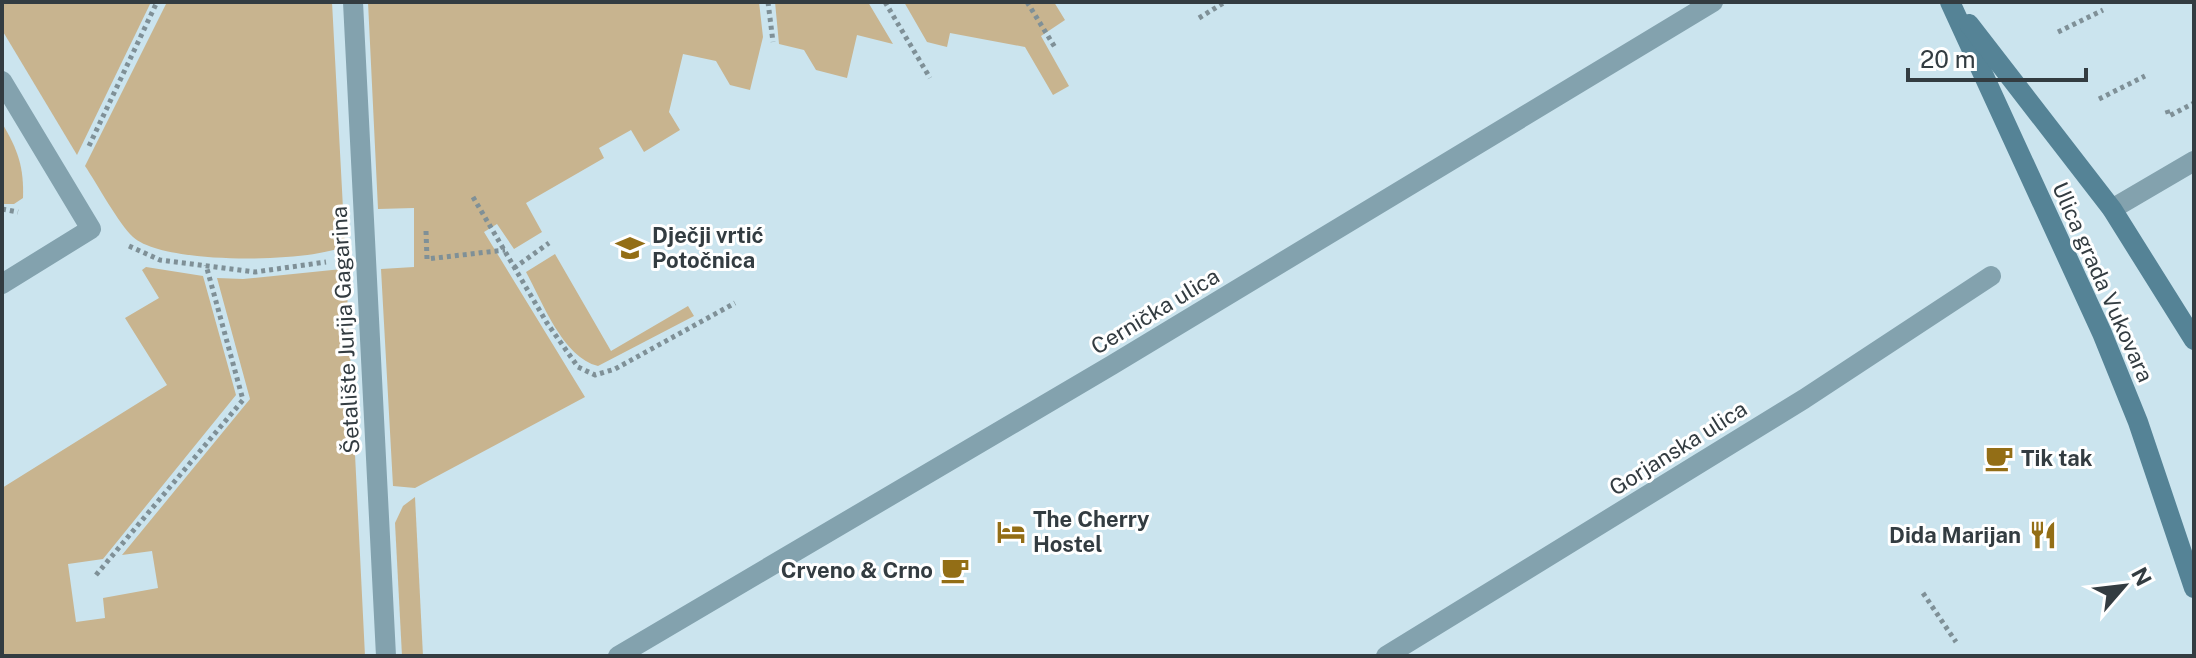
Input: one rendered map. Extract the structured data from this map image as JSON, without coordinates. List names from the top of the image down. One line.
{"streets":{"main road":["Ulica grada Vukovara"],"street":["Cernička ulica","Šetalište Jurija Gagarina","Gorjanska ulica"]},"places":{"school or university":["Dječji vrtić Potočnica"],"cafe":["Tik tak","Crveno & Crno"],"hotel":["The Cherry Hostel"],"restaurant":["Dida Marijan"]},"scale_bar":"20 m","north":"top right"}
